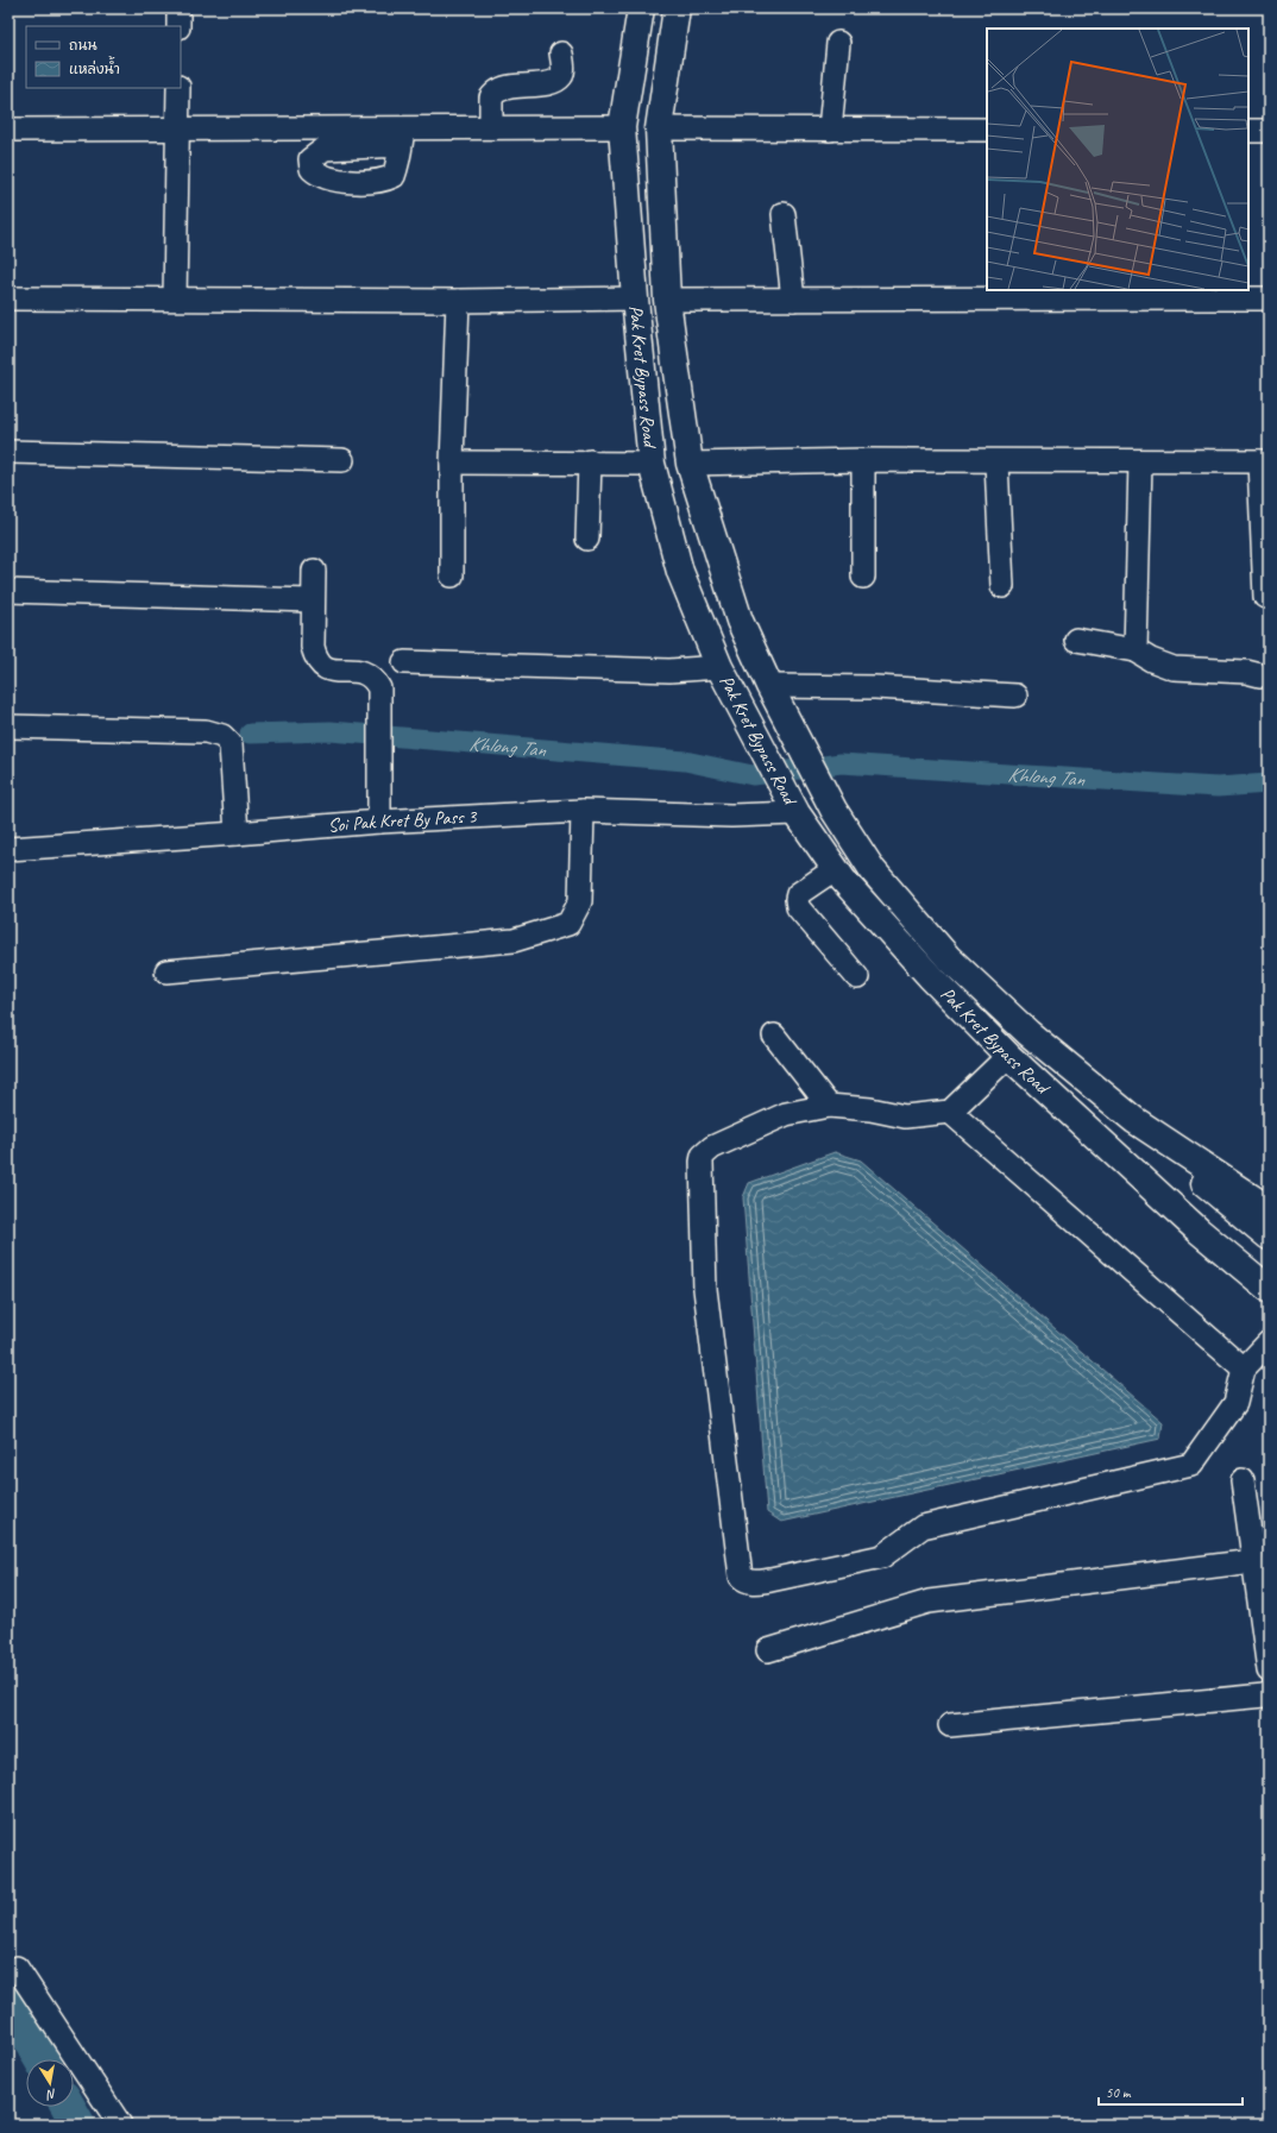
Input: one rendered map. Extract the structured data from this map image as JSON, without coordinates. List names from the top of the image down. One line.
{"streets":{"main road":["Pak Kret Bypass Road"],"street":["Soi Pak Kret By Pass 3"]},"crossings":[["Pak Kret Bypass Road","Soi Pak Kret By Pass 3"]],"water":["Khlong Tan"],"legend":["ถนน","แหล่งน้ำ"],"scale_bar":"50 m","north":"bottom"}
